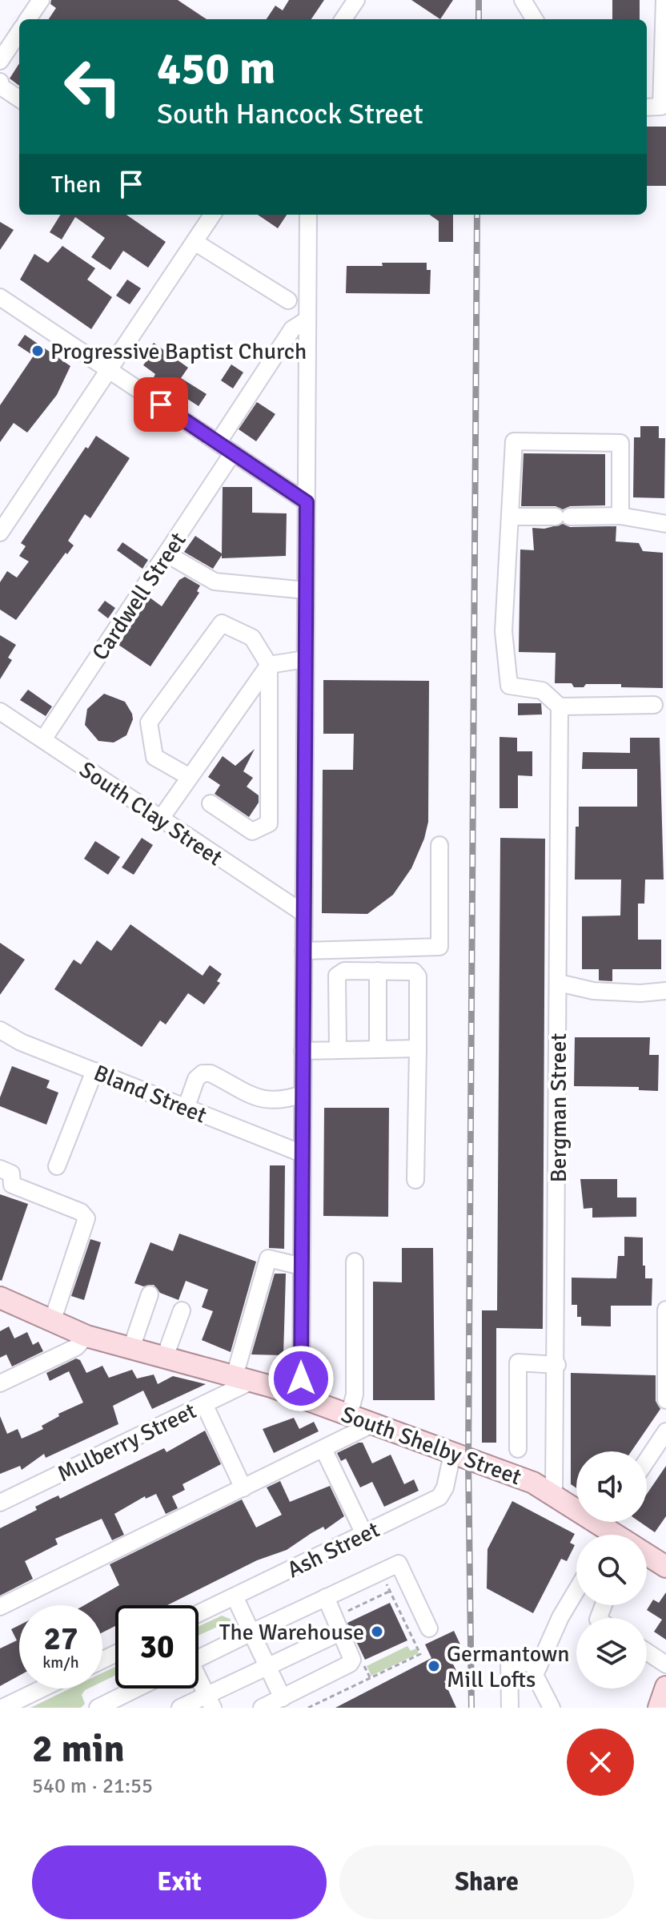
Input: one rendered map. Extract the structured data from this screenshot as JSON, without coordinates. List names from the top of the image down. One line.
{"streets":{"main road":["South Shelby Street"],"street":["Cardwell Street","South Clay Street","Bland Street","Bergman Street","Mulberry Street","Ash Street"]},"crossings":[["Cardwell Street","South Clay Street"],["Bergman Street","South Shelby Street"],["Mulberry Street","South Shelby Street"],["South Shelby Street","Ash Street"]],"places":["Progressive Baptist Church","The Warehouse","Germantown Mill Lofts"],"page":{"turn":["450 m","South Hancock Street"],"then":"Then","speed":"27 km/h","limit":"30","heading":["2 min","540 m · 21:55"],"buttons":["Exit","Share"]}}
